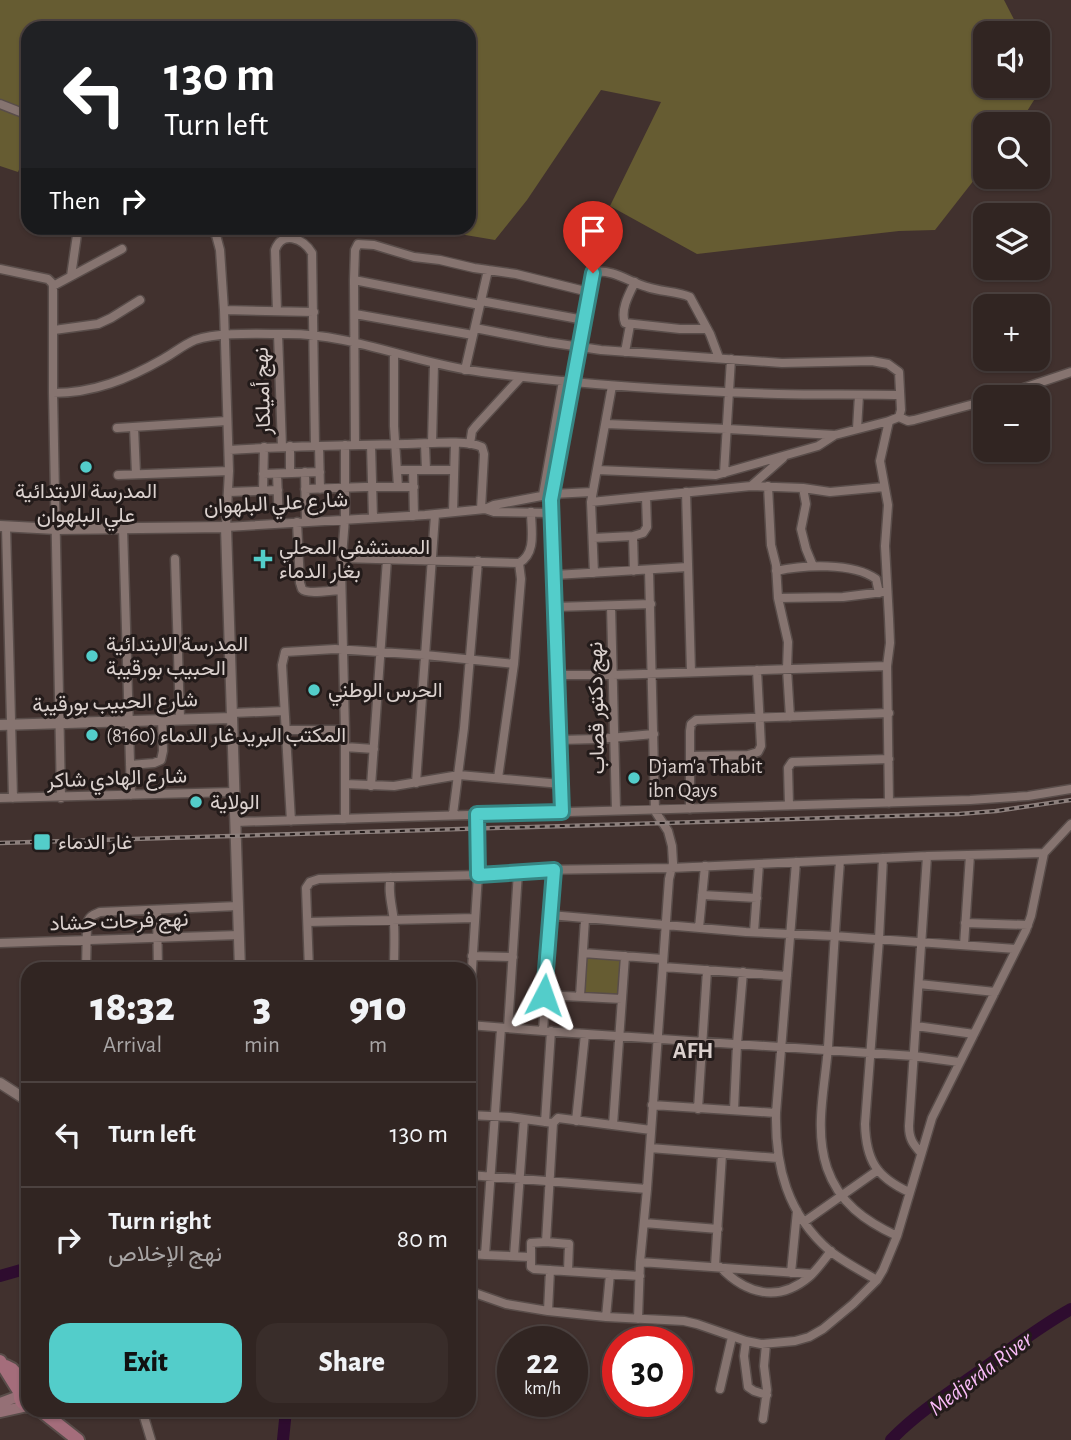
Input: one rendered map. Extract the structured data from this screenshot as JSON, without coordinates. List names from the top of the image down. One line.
{"streets":{"street":["نهج أميلكار","شارع علي البلهوان","شارع الحبيب بورقيبة","نهج دكتور قصاب","شارع الهادي شاكر","نهج فرحات حشاد"]},"districts":["AFH"],"water":["Medjerda River"],"places":{"other":["المدرسة الابتدائية علي البلهوان","المدرسة الابتدائية الحبيب بورقيبة","الحرس الوطني","المكتب البريد غار الدماء (8160)","Djam'a Thabit ibn Qays","الولاية"],"health":["المستشفى المحلي بغار الدماء"],"transit":["غار الدماء"]},"page":{"map_buttons":["+","−"],"turn":["130 m","Turn left"],"then":"Then","eta":["18:32","Arrival","3","min","910","m"],"list":[{"name":"Turn left","value":"130 m"},{"name":"Turn right","note":"نهج الإخلاص","value":"80 m"}],"buttons":["Exit","Share"],"speed":"22 km/h","limit":"30"}}
